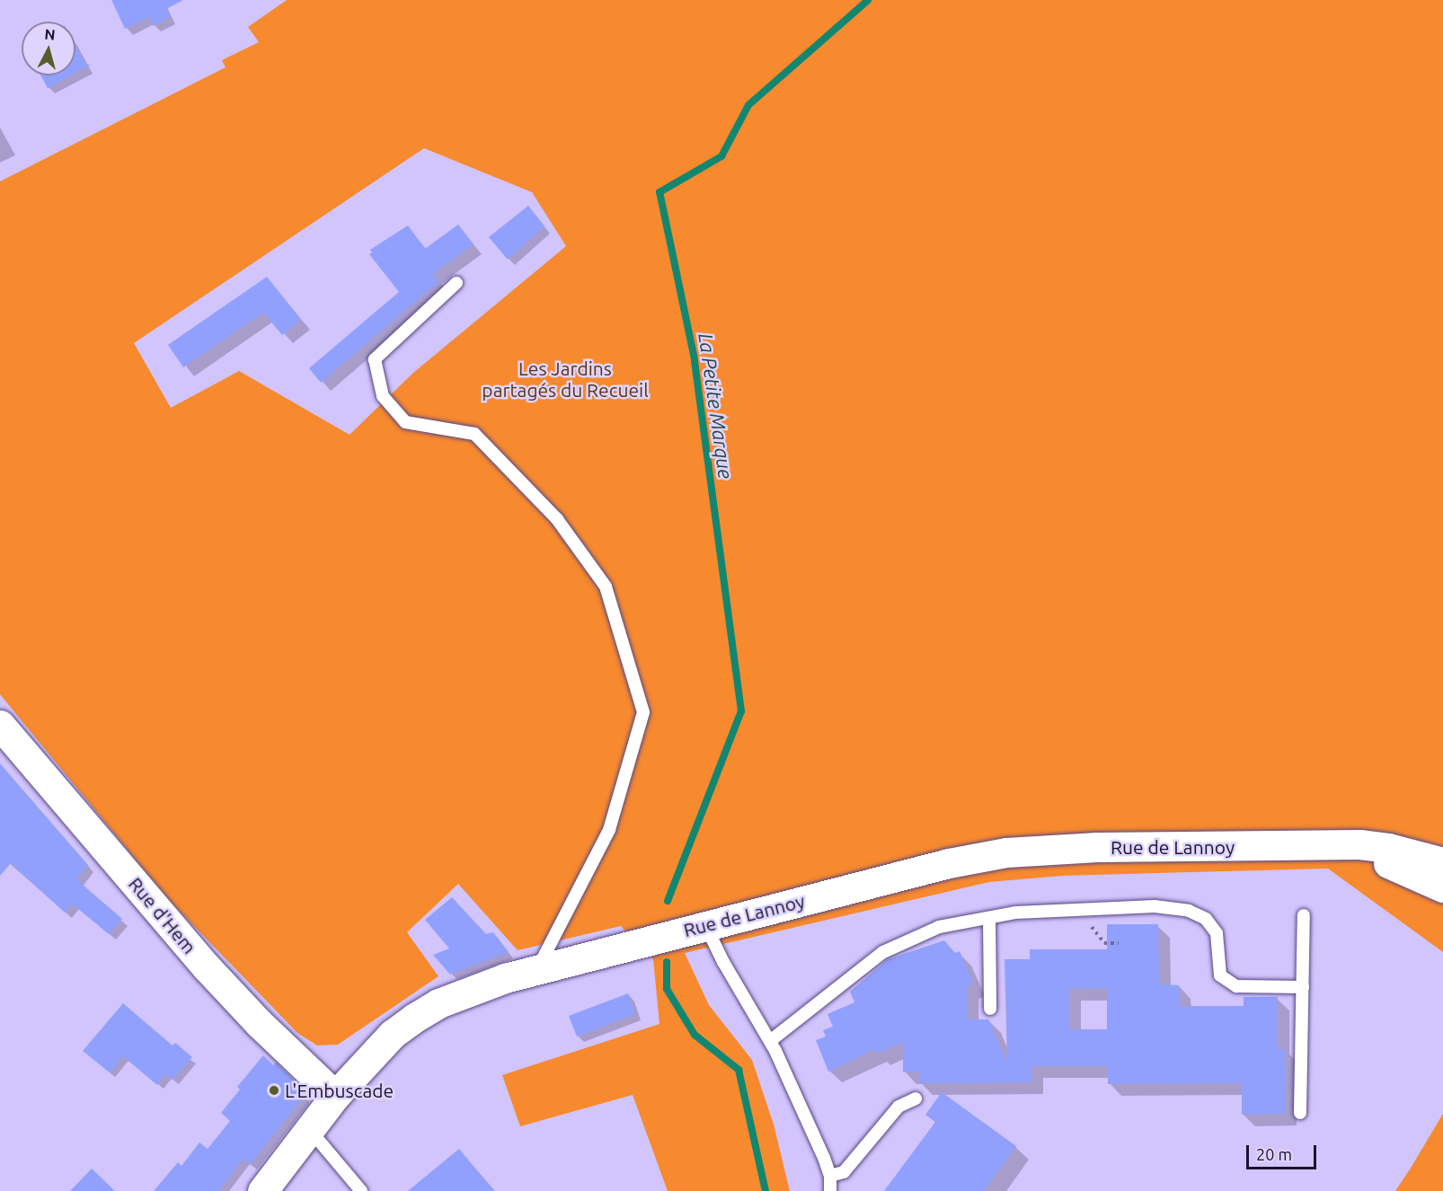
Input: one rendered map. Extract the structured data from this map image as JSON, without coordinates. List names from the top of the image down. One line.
{"streets":{"main road":["Rue de Lannoy","Rue d'Hem"]},"crossings":[["Rue de Lannoy","Rue d'Hem"]],"water":["La Petite Marque"],"parks":["Les Jardins partagés du Recueil"],"places":["L'Embuscade"],"scale_bar":"20 m","north":"top"}
